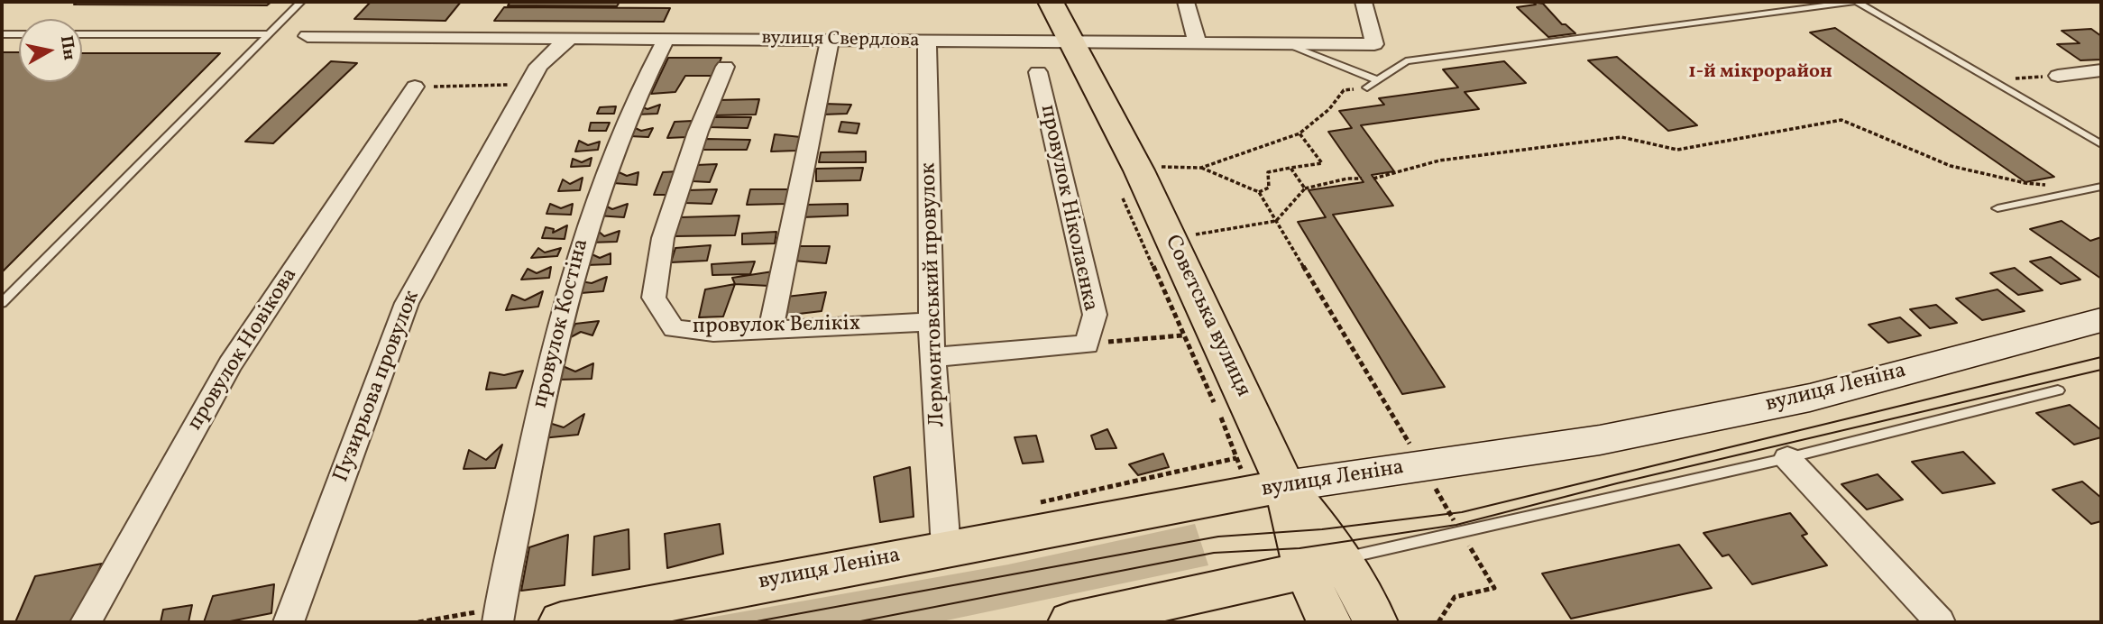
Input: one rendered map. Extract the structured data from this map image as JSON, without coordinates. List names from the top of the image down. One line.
{"streets":{"main road":["Совєтська вулиця","вулиця Леніна"],"street":["вулиця Свердлова","провулок Ніколаєнка","Лермонтовський провулок","провулок Костіна","провулок Вєлікіх","провулок Новікова","Пузирьова провулок"]},"crossings":[["вулиця Свердлова","Лермонтовський провулок"],["вулиця Свердлова","Совєтська вулиця"],["вулиця Свердлова","провулок Костіна"],["вулиця Свердлова","Пузирьова провулок"],["провулок Ніколаєнка","Лермонтовський провулок"],["Лермонтовський провулок","провулок Вєлікіх"],["Лермонтовський провулок","вулиця Леніна"],["Совєтська вулиця","вулиця Леніна"]],"districts":["1-й мікрорайон"],"north":"right"}
